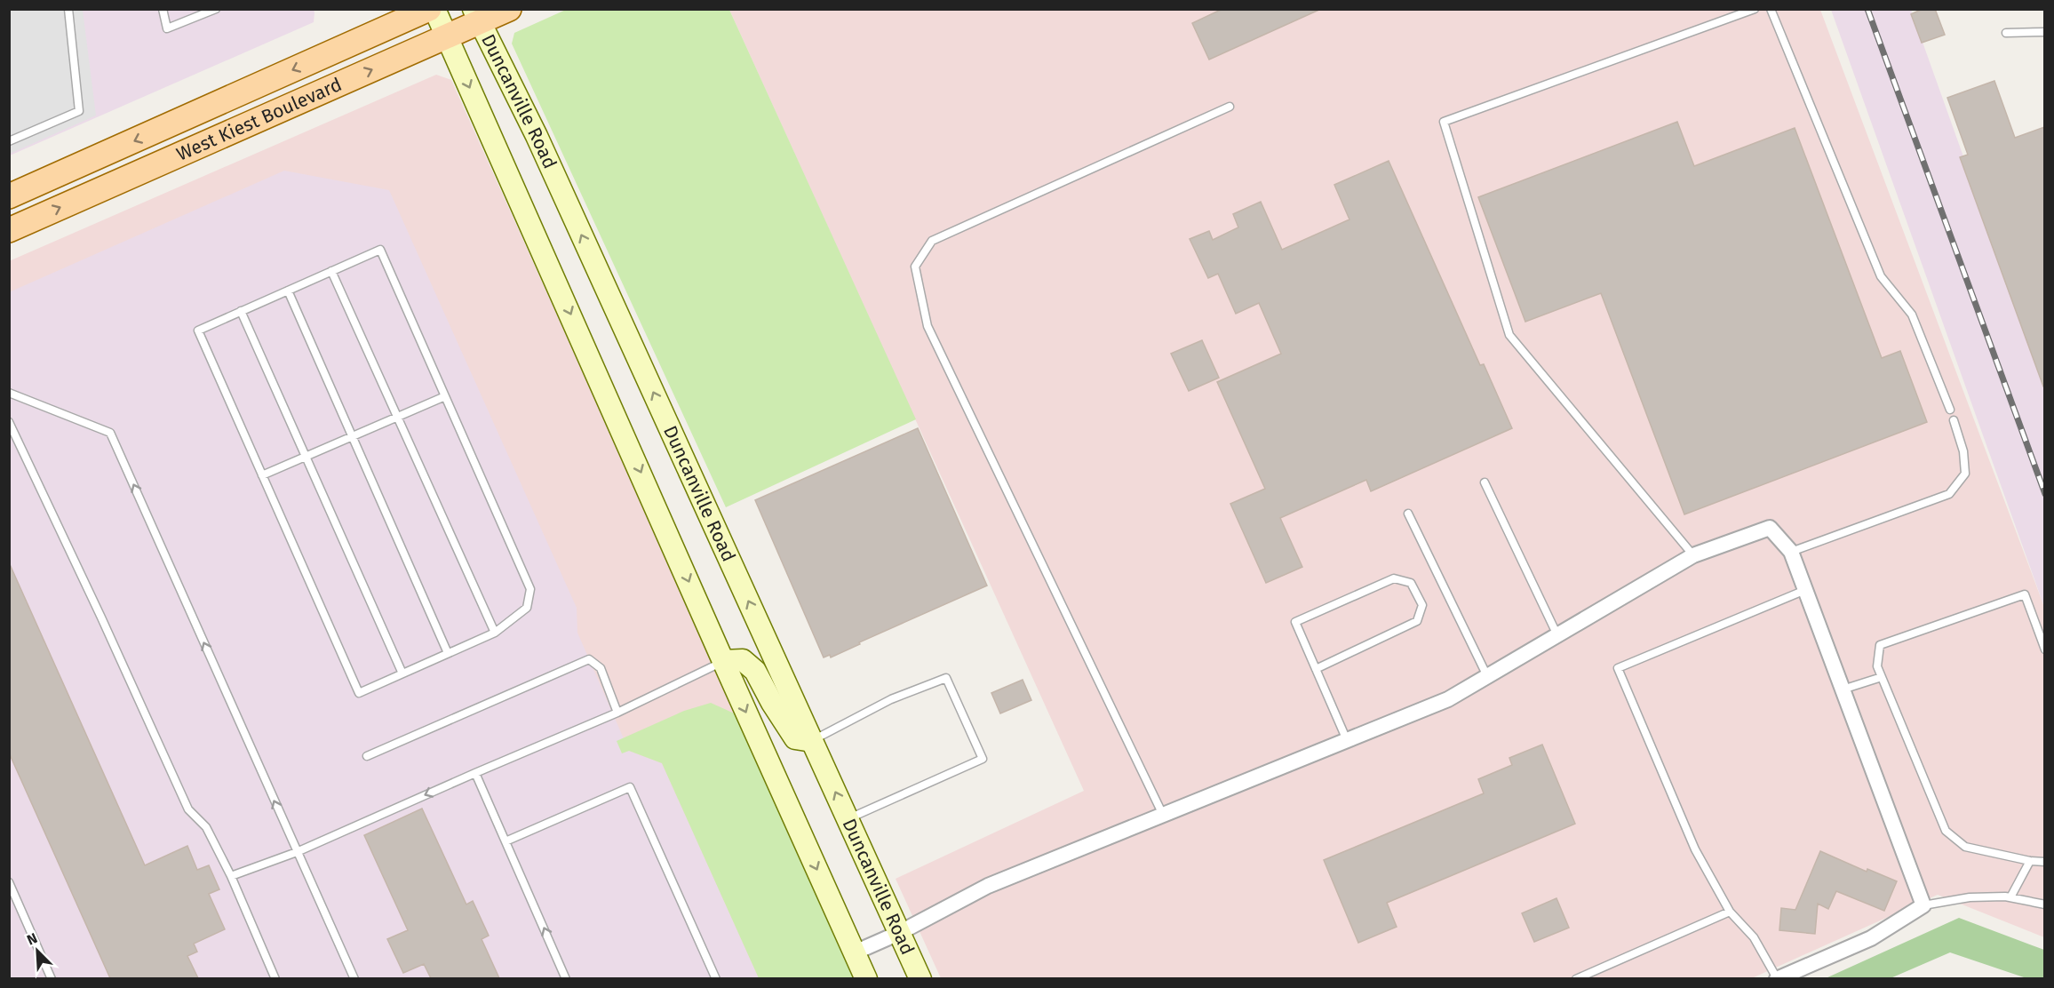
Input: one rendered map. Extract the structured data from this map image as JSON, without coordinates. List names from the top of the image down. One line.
{"streets":{"main road":["Duncanville Road","West Kiest Boulevard"]},"crossings":[["Duncanville Road","West Kiest Boulevard"]],"north":"top left"}
